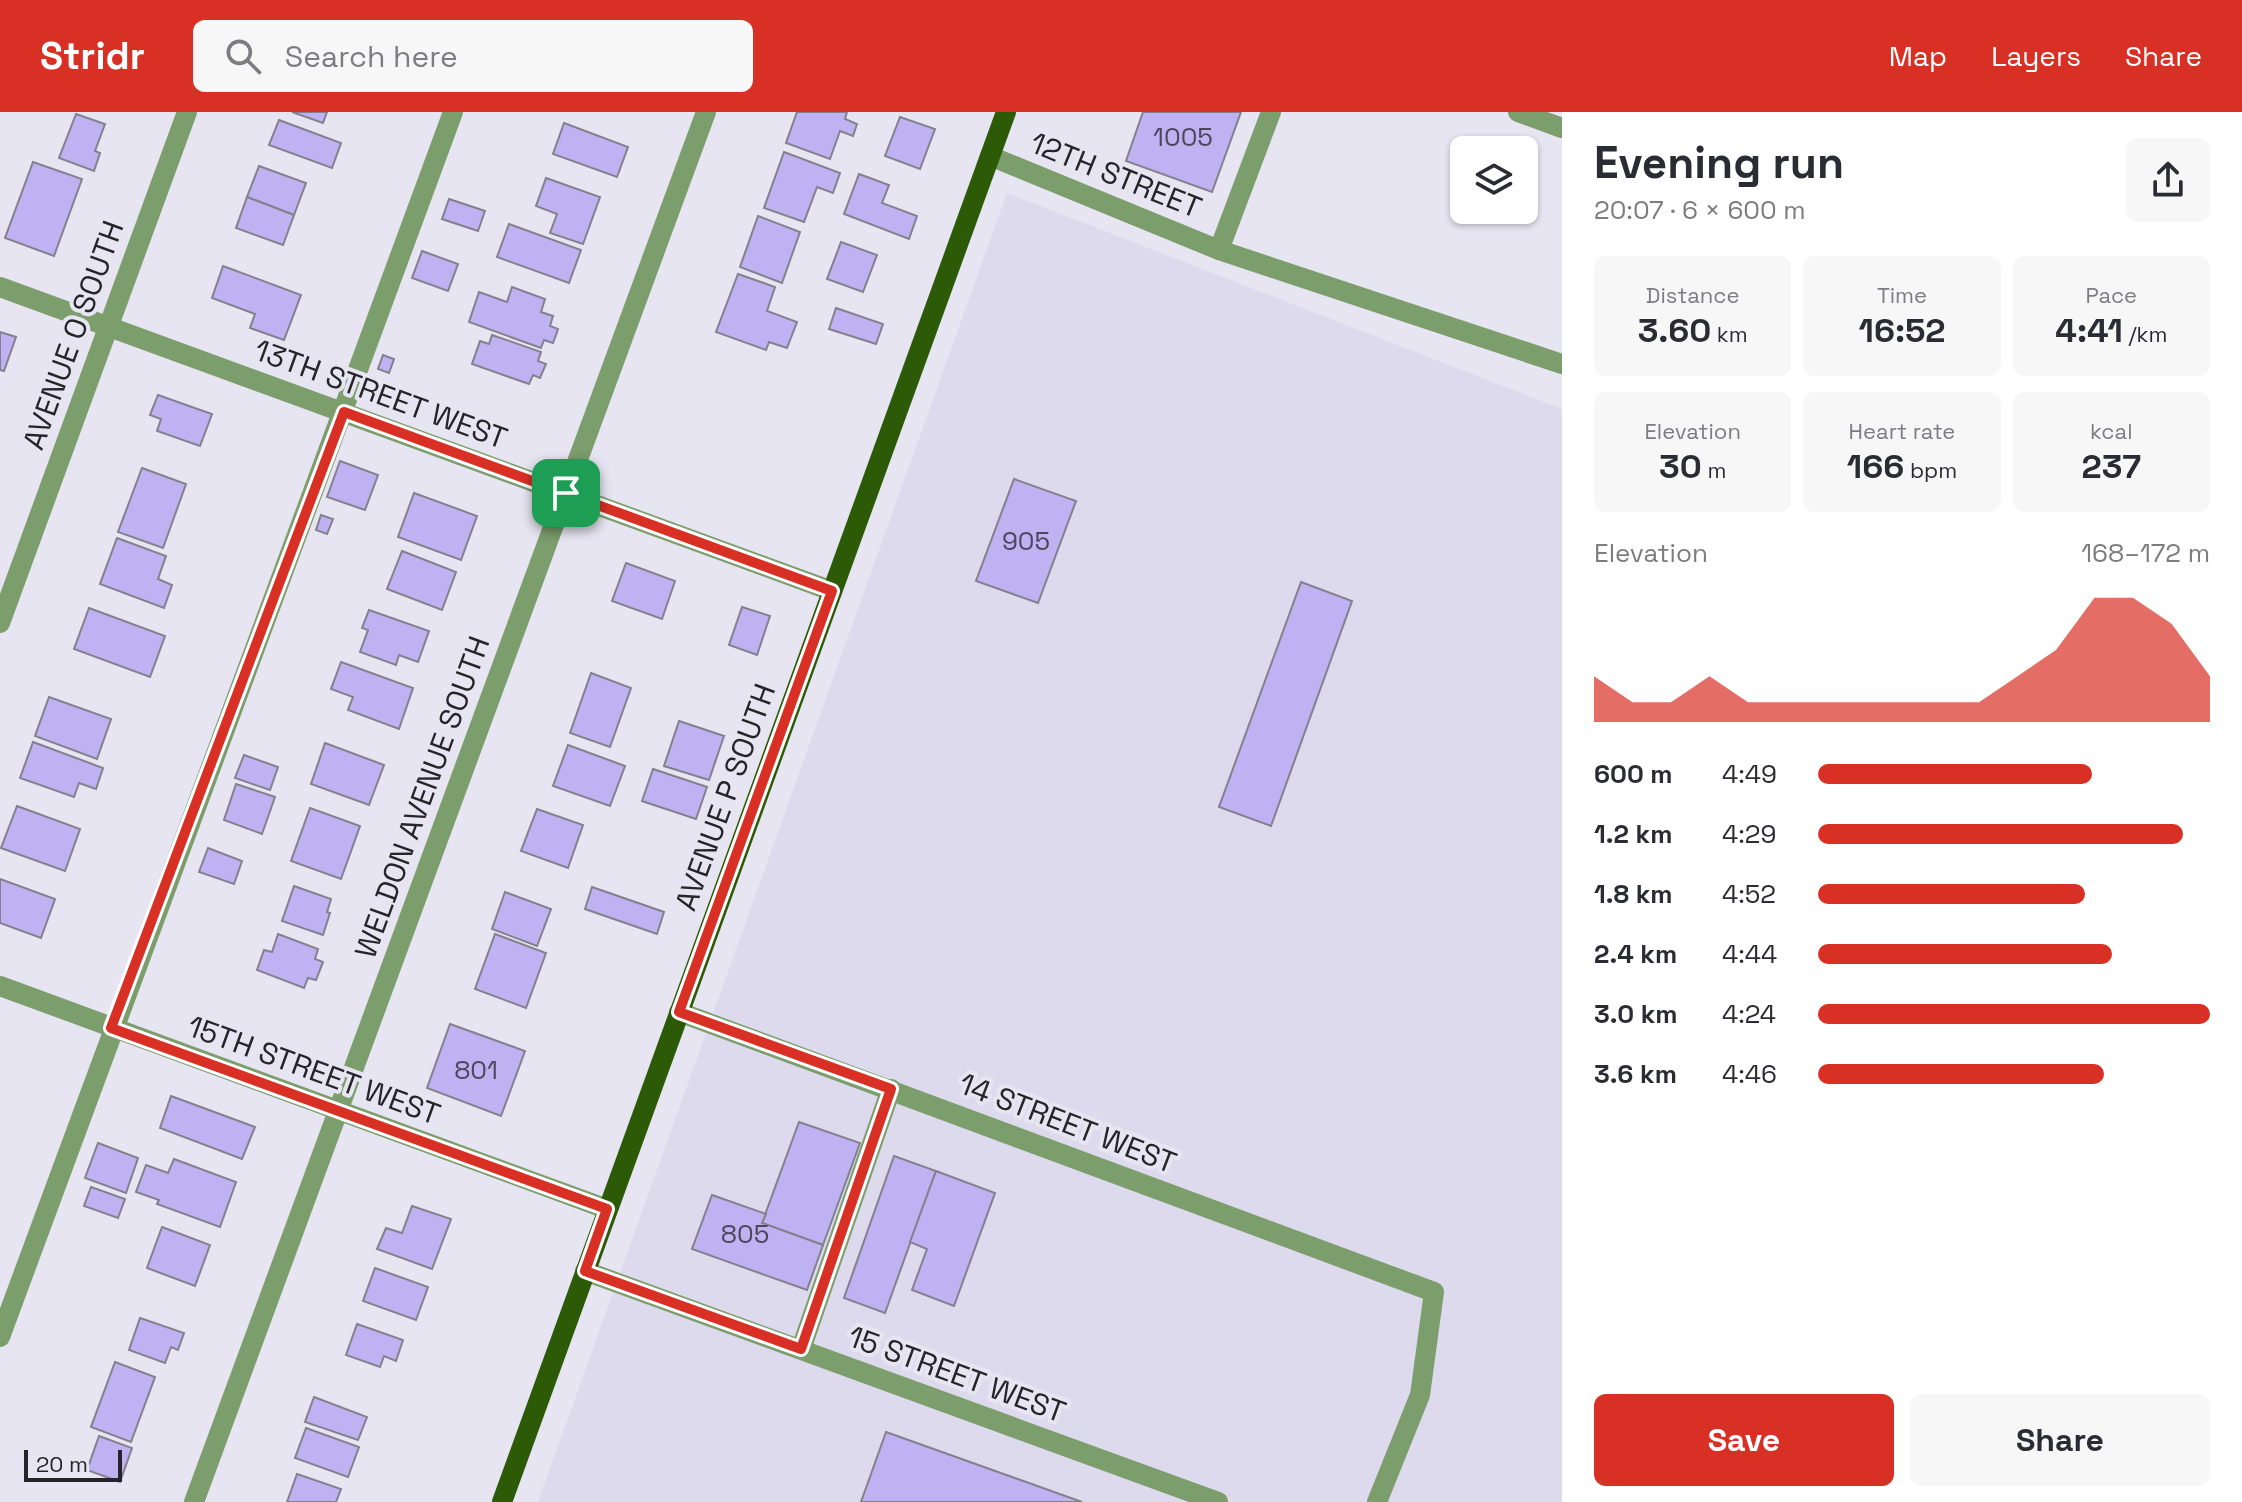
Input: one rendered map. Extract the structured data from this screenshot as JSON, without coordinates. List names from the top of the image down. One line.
{"streets":{"main road":["AVENUE P SOUTH"],"street":["12TH STREET","AVENUE O SOUTH","13TH STREET WEST","WELDON AVENUE SOUTH","15TH STREET WEST","14 STREET WEST","15 STREET WEST"]},"crossings":[["12TH STREET","AVENUE P SOUTH"],["AVENUE O SOUTH","13TH STREET WEST"],["13TH STREET WEST","WELDON AVENUE SOUTH"],["13TH STREET WEST","AVENUE P SOUTH"],["WELDON AVENUE SOUTH","15TH STREET WEST"],["AVENUE P SOUTH","15TH STREET WEST"],["AVENUE P SOUTH","14 STREET WEST"],["AVENUE P SOUTH","15 STREET WEST"]],"house_numbers":["1005","905","801","805"],"scale_bar":"20 m","page":{"header":"Stridr","search":"Search here","nav":["Map","Layers","Share"],"heading":["Evening run","20:07 · 6 × 600 m"],"stats":[["Distance","3.60 km"],["Time","16:52"],["Pace","4:41 /km"],["Elevation","30 m"],["Heart rate","166 bpm"],["kcal","237"]],"chart":["Elevation","168–172 m"],"list":[{"name":"600 m","note":"4:49"},{"name":"1.2 km","note":"4:29"},{"name":"1.8 km","note":"4:52"},{"name":"2.4 km","note":"4:44"},{"name":"3.0 km","note":"4:24"},{"name":"3.6 km","note":"4:46"}],"buttons":["Save","Share"],"scale":"20 m"}}
